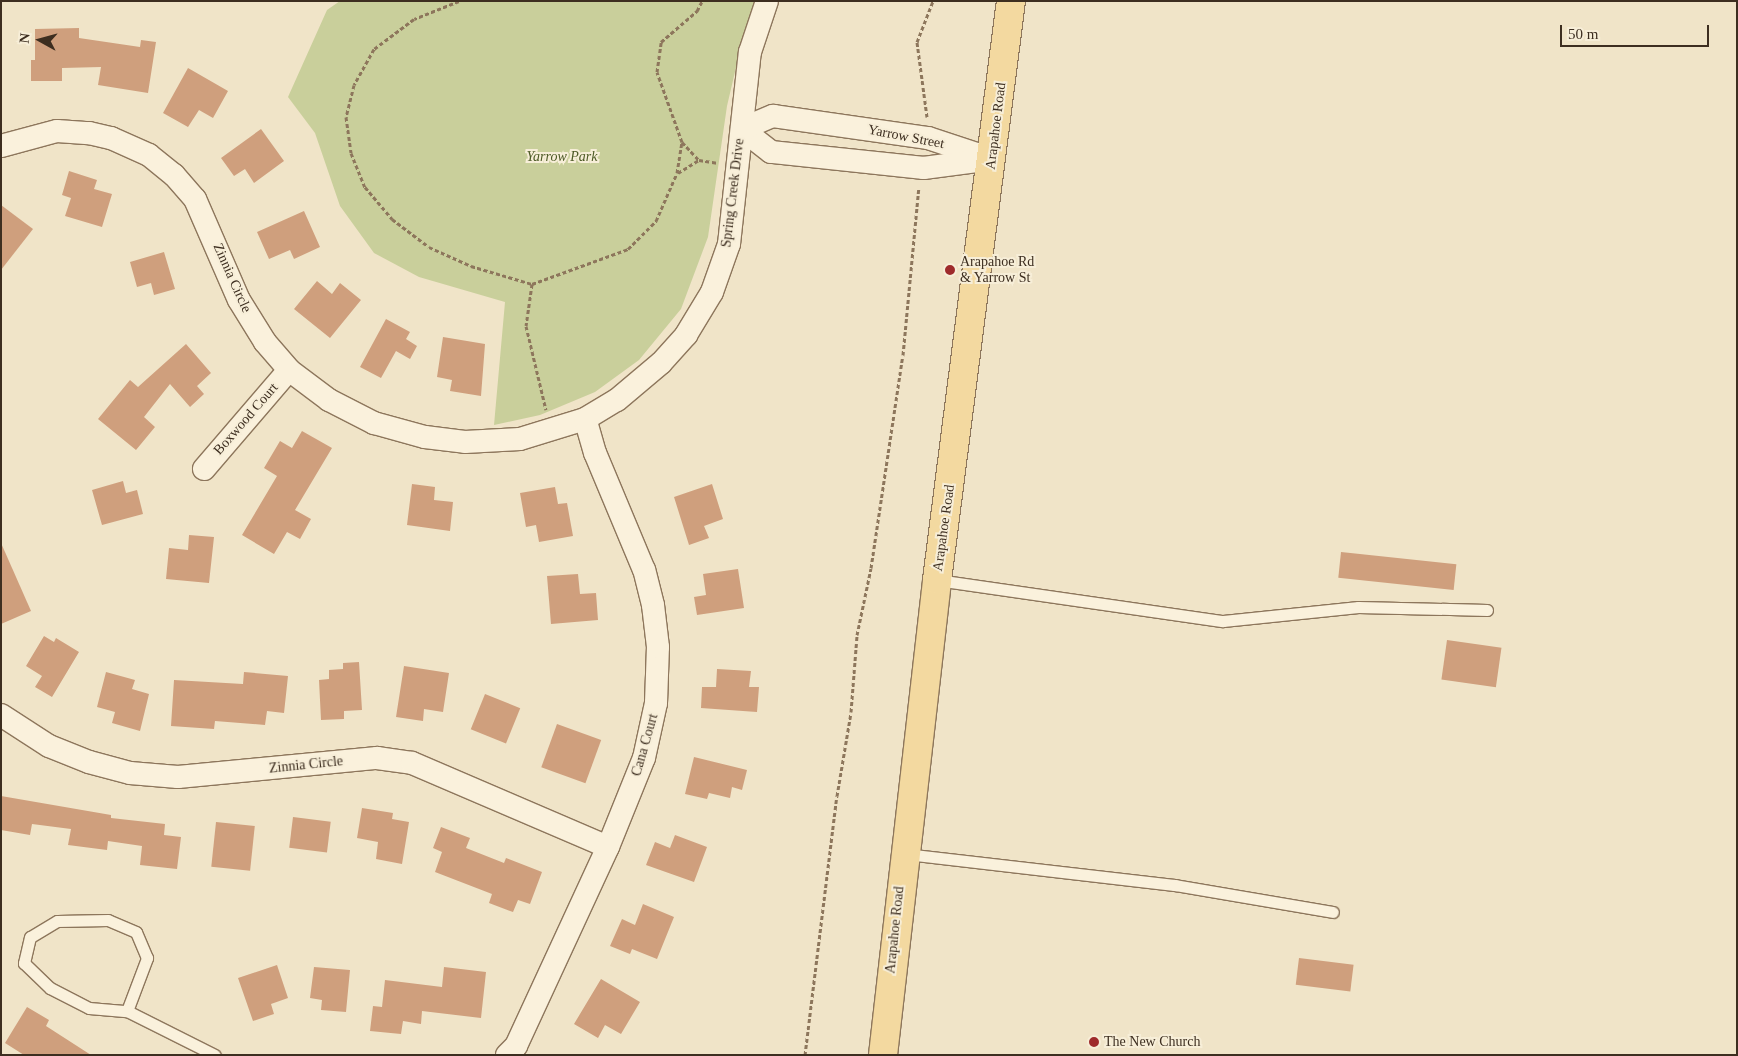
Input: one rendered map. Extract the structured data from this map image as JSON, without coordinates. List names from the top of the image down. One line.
{"streets":{"main road":["Arapahoe Road"],"street":["Yarrow Street","Spring Creek Drive","Zinnia Circle","Boxwood Court","Cana Court"]},"crossings":[["Arapahoe Road","Yarrow Street"],["Yarrow Street","Spring Creek Drive"],["Spring Creek Drive","Zinnia Circle"],["Spring Creek Drive","Cana Court"],["Zinnia Circle","Boxwood Court"],["Zinnia Circle","Cana Court"]],"parks":["Yarrow Park"],"places":["Arapahoe Rd & Yarrow St","The New Church"],"scale_bar":"50 m","north":"left"}
